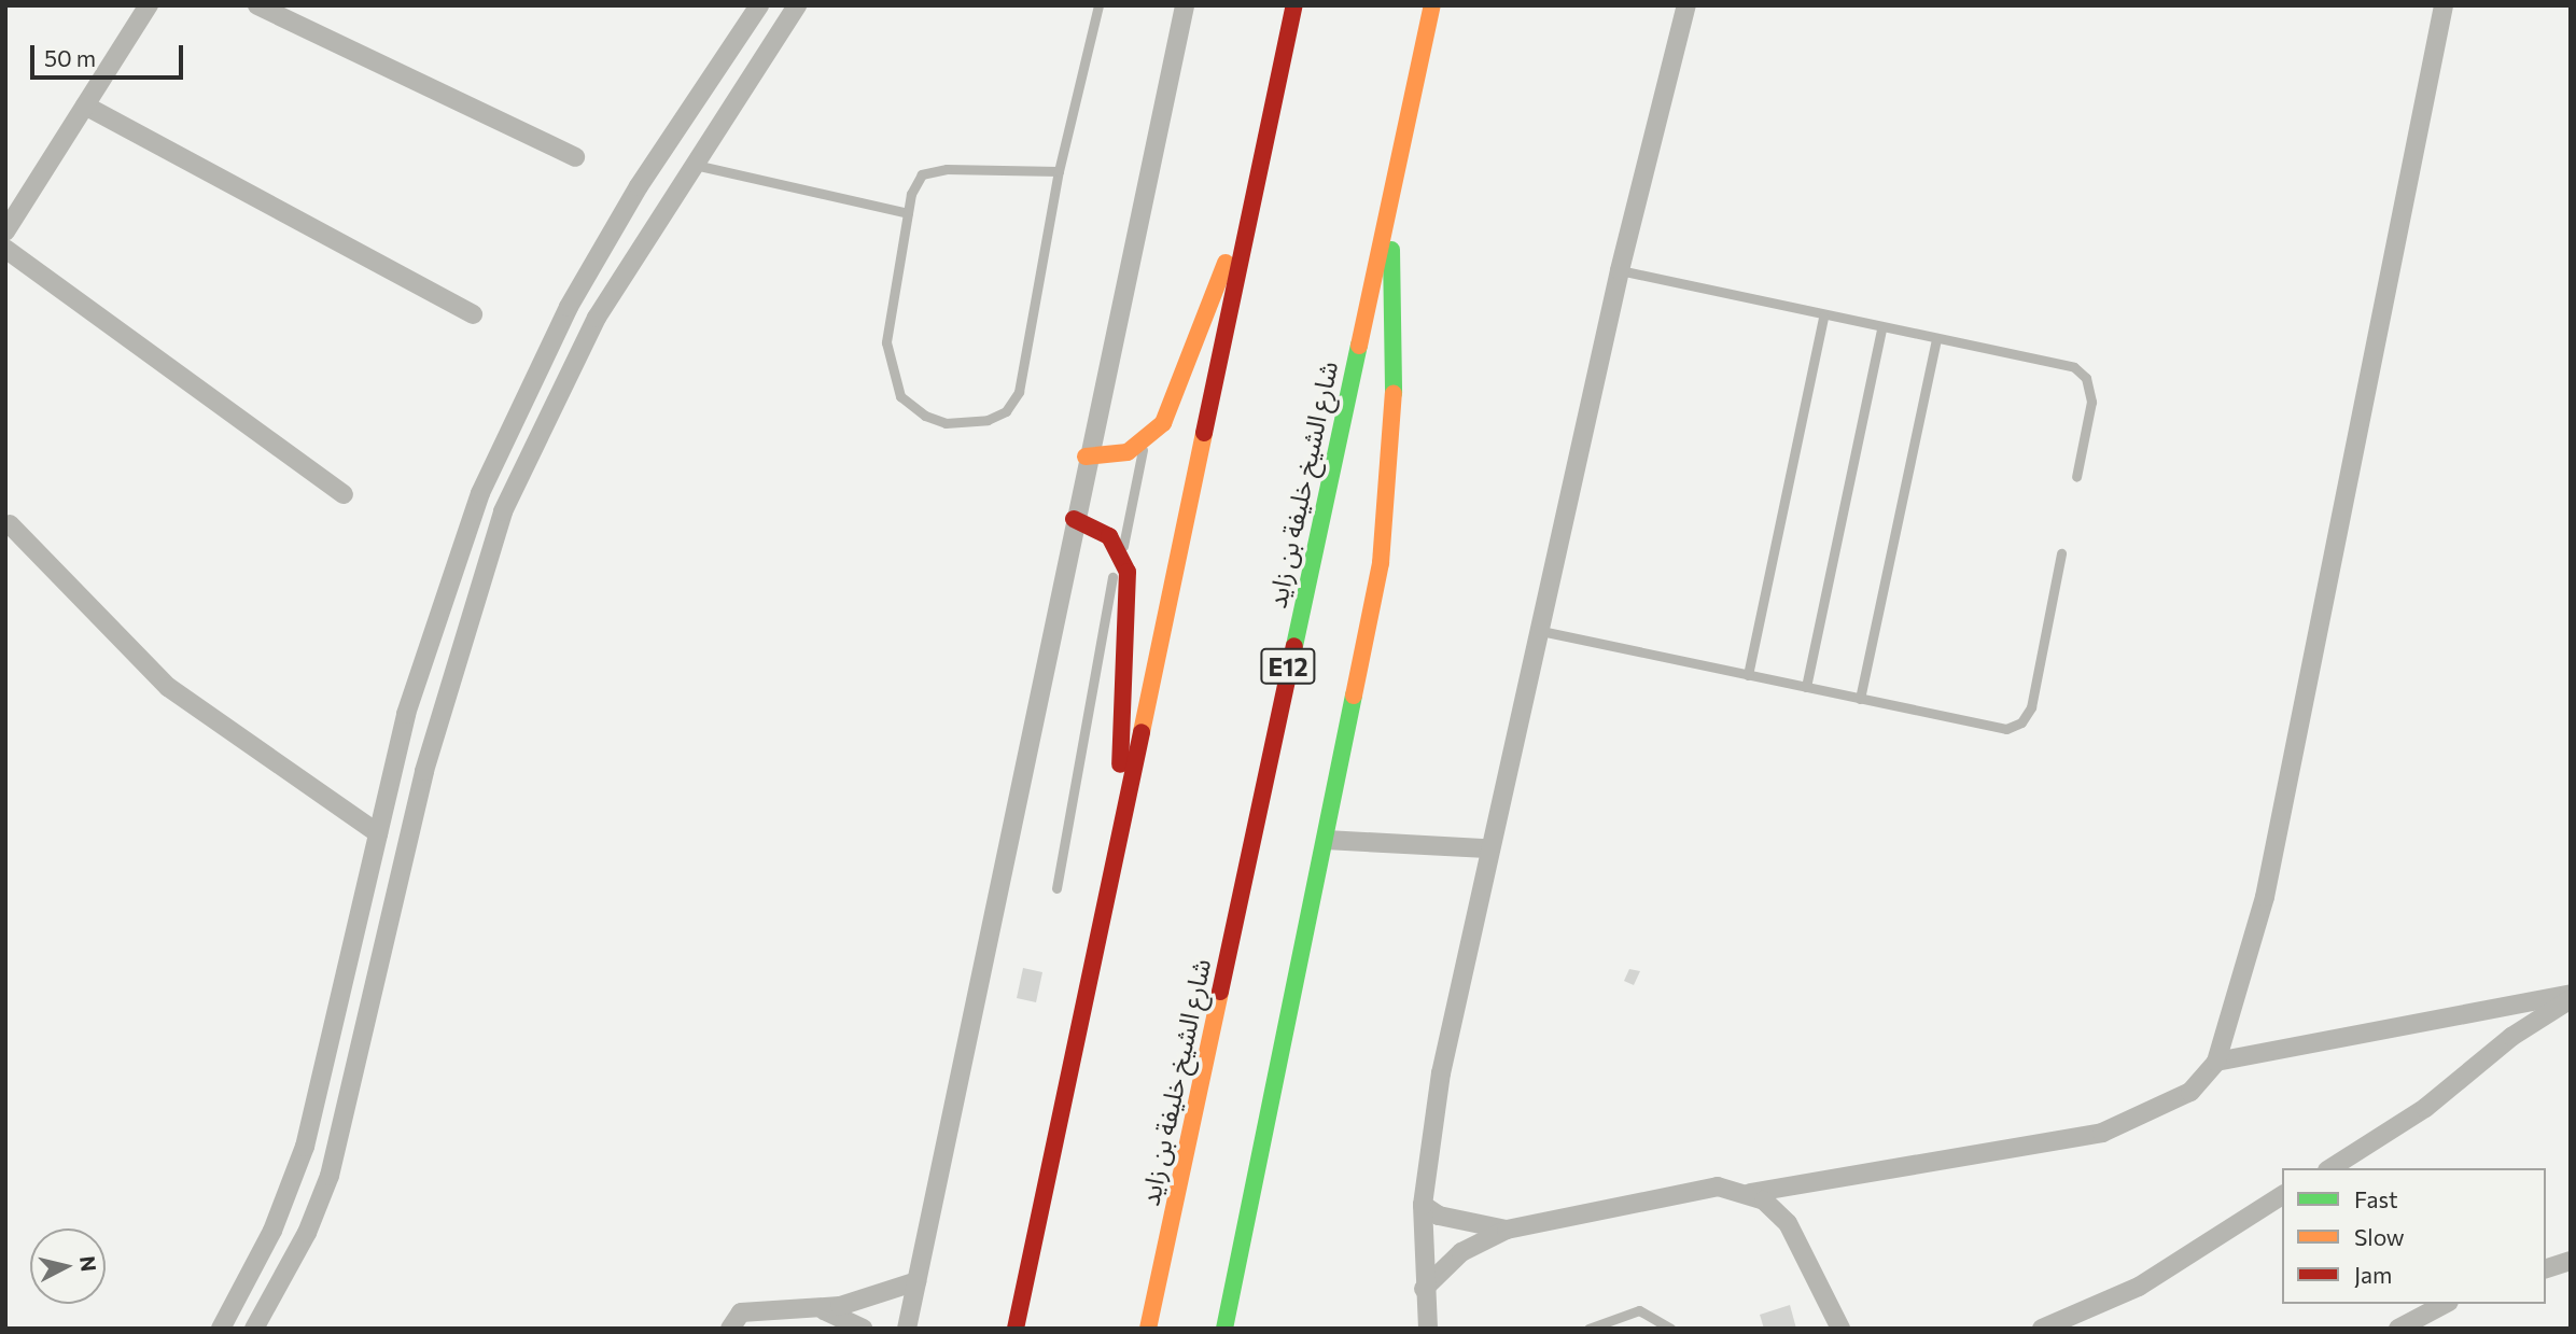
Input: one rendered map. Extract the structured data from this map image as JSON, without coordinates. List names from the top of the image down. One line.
{"streets":{"highway":["شارع الشيخ خليفة بن زايد","E12"]},"legend":["Fast","Slow","Jam"],"scale_bar":"50 m","north":"right"}
